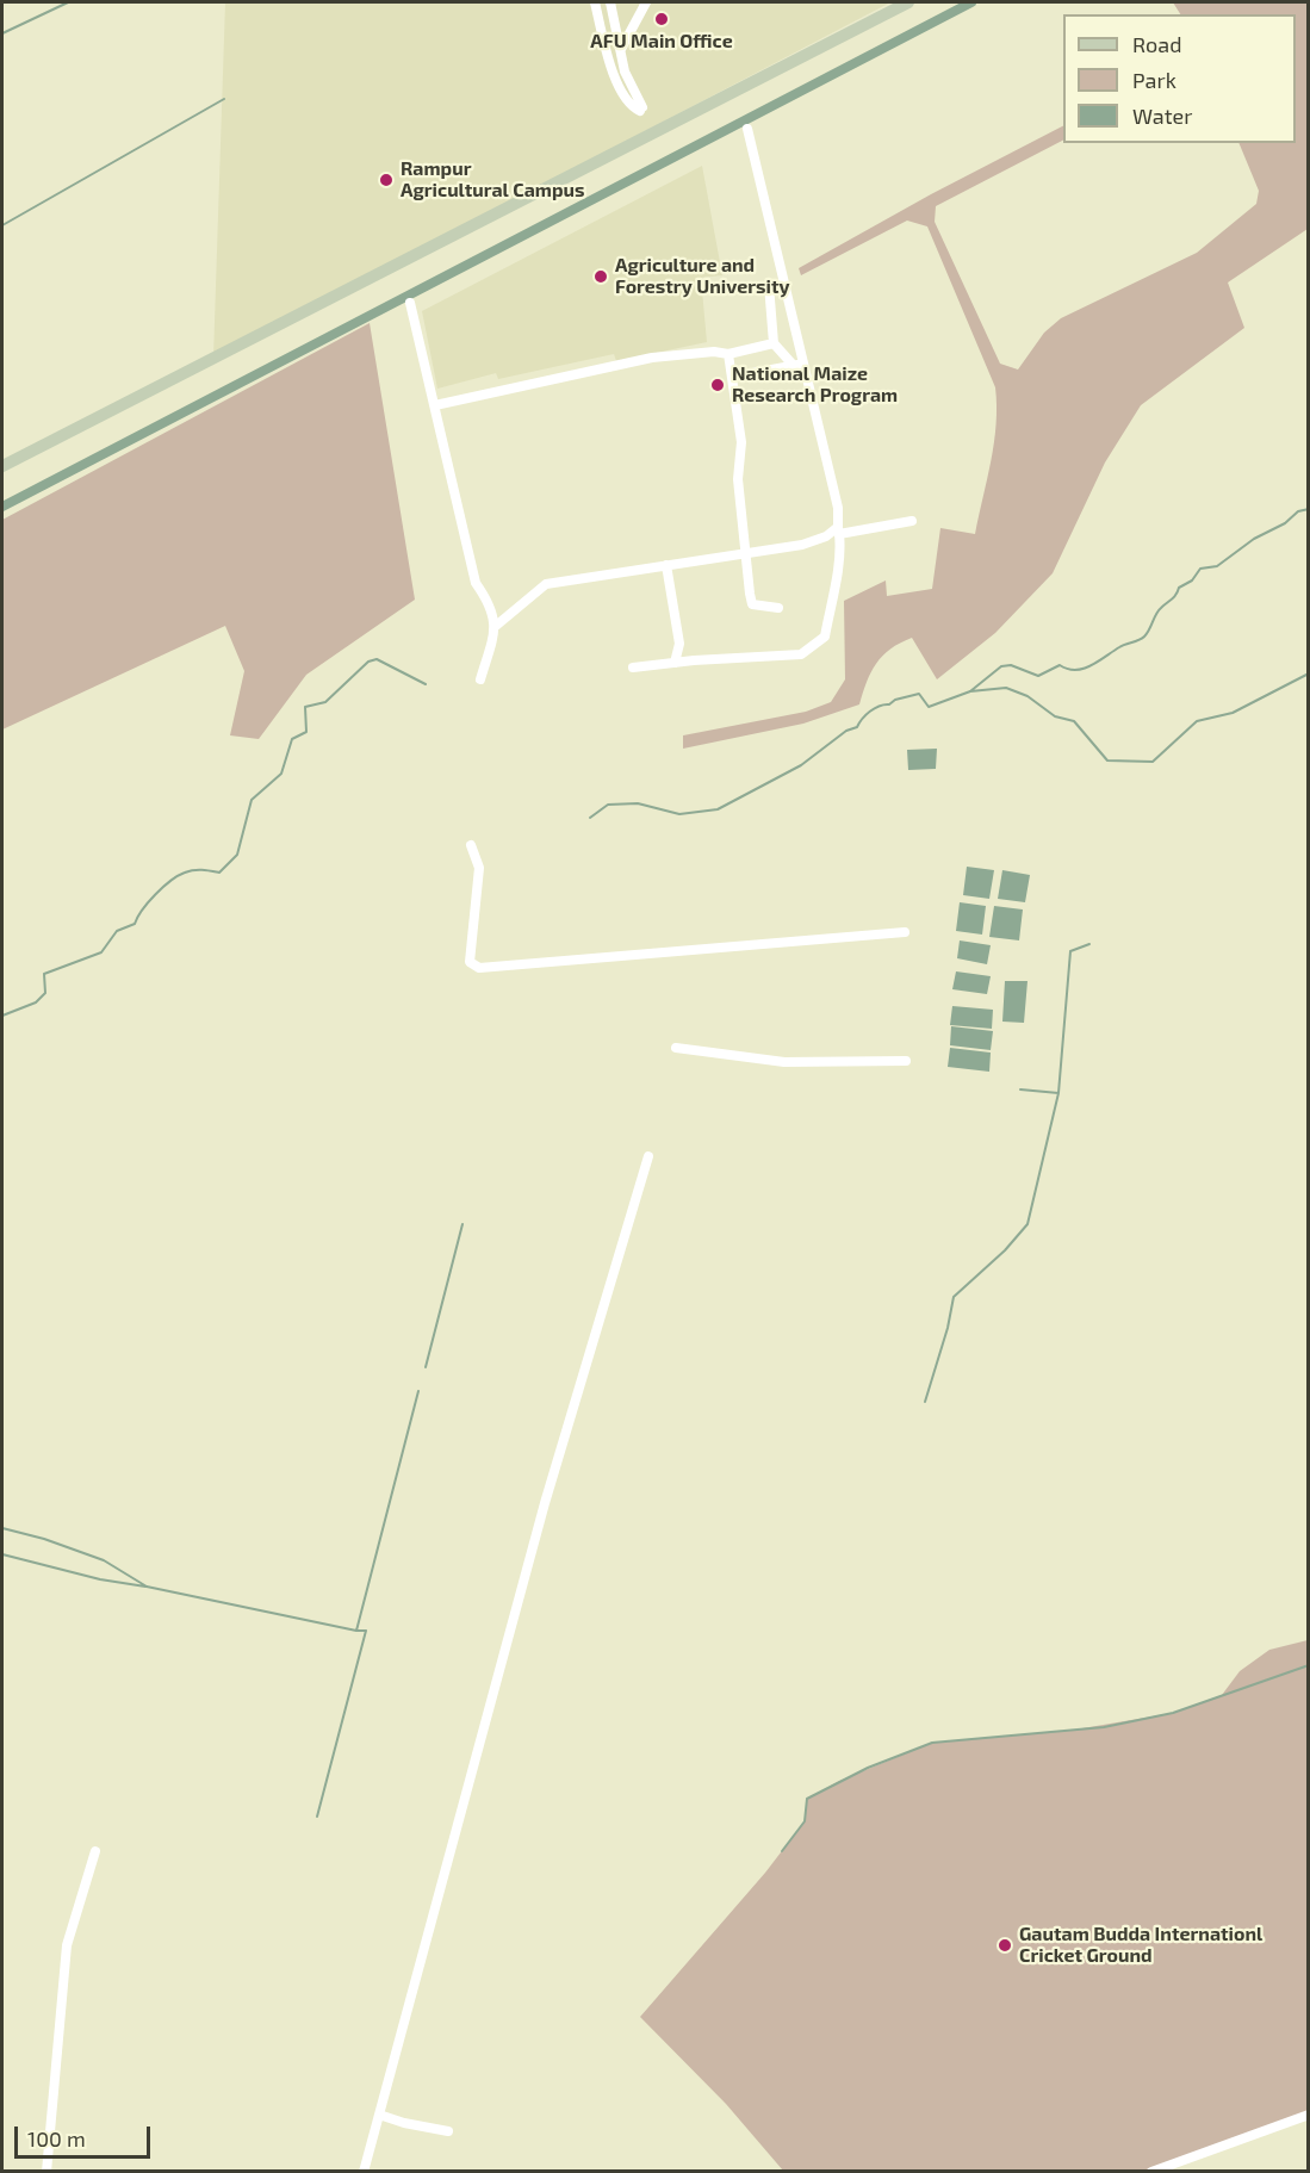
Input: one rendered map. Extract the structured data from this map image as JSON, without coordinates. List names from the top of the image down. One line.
{"places":["AFU Main Office","Rampur Agricultural Campus","Agriculture and Forestry University","National Maize Research Program","Gautam Budda Internationl Cricket Ground"],"legend":["Road","Park","Water"],"scale_bar":"100 m"}
